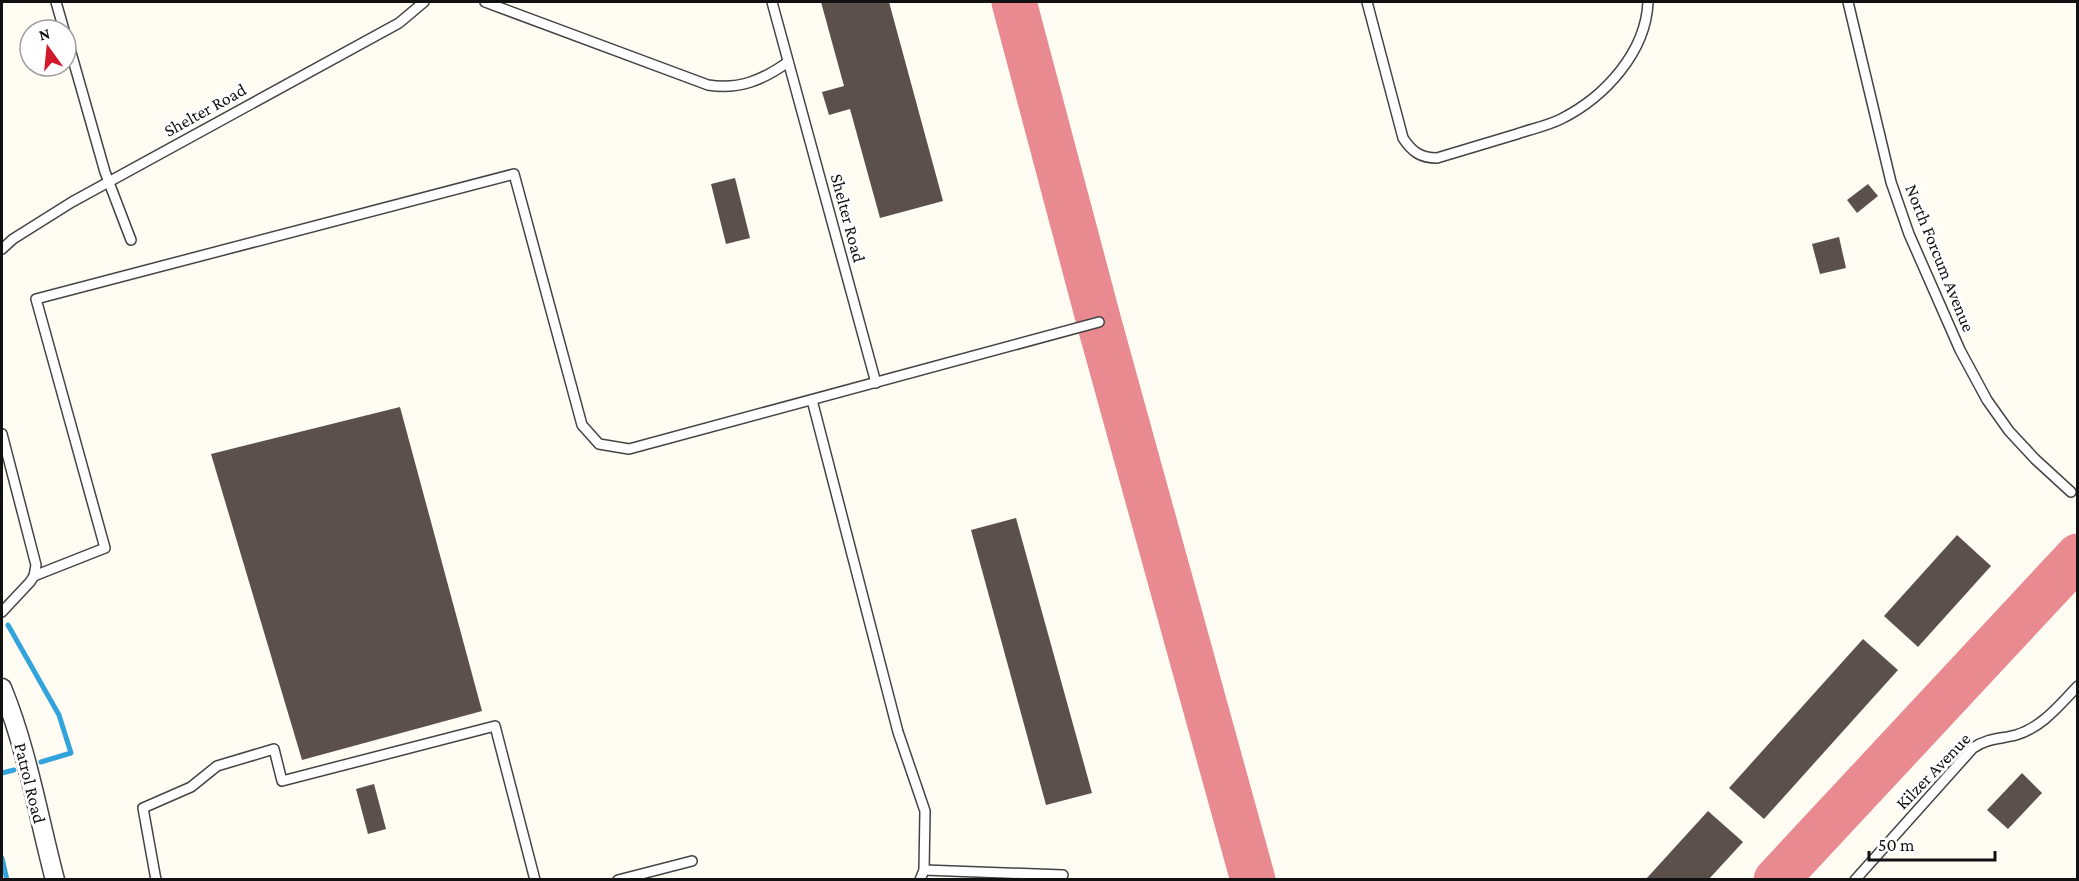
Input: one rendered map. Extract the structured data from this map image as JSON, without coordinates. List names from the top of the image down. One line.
{"streets":{"street":["Patrol Road"],"lane":["Shelter Road","North Forcum Avenue","Kilzer Avenue"]},"scale_bar":"50 m","north":"top"}
